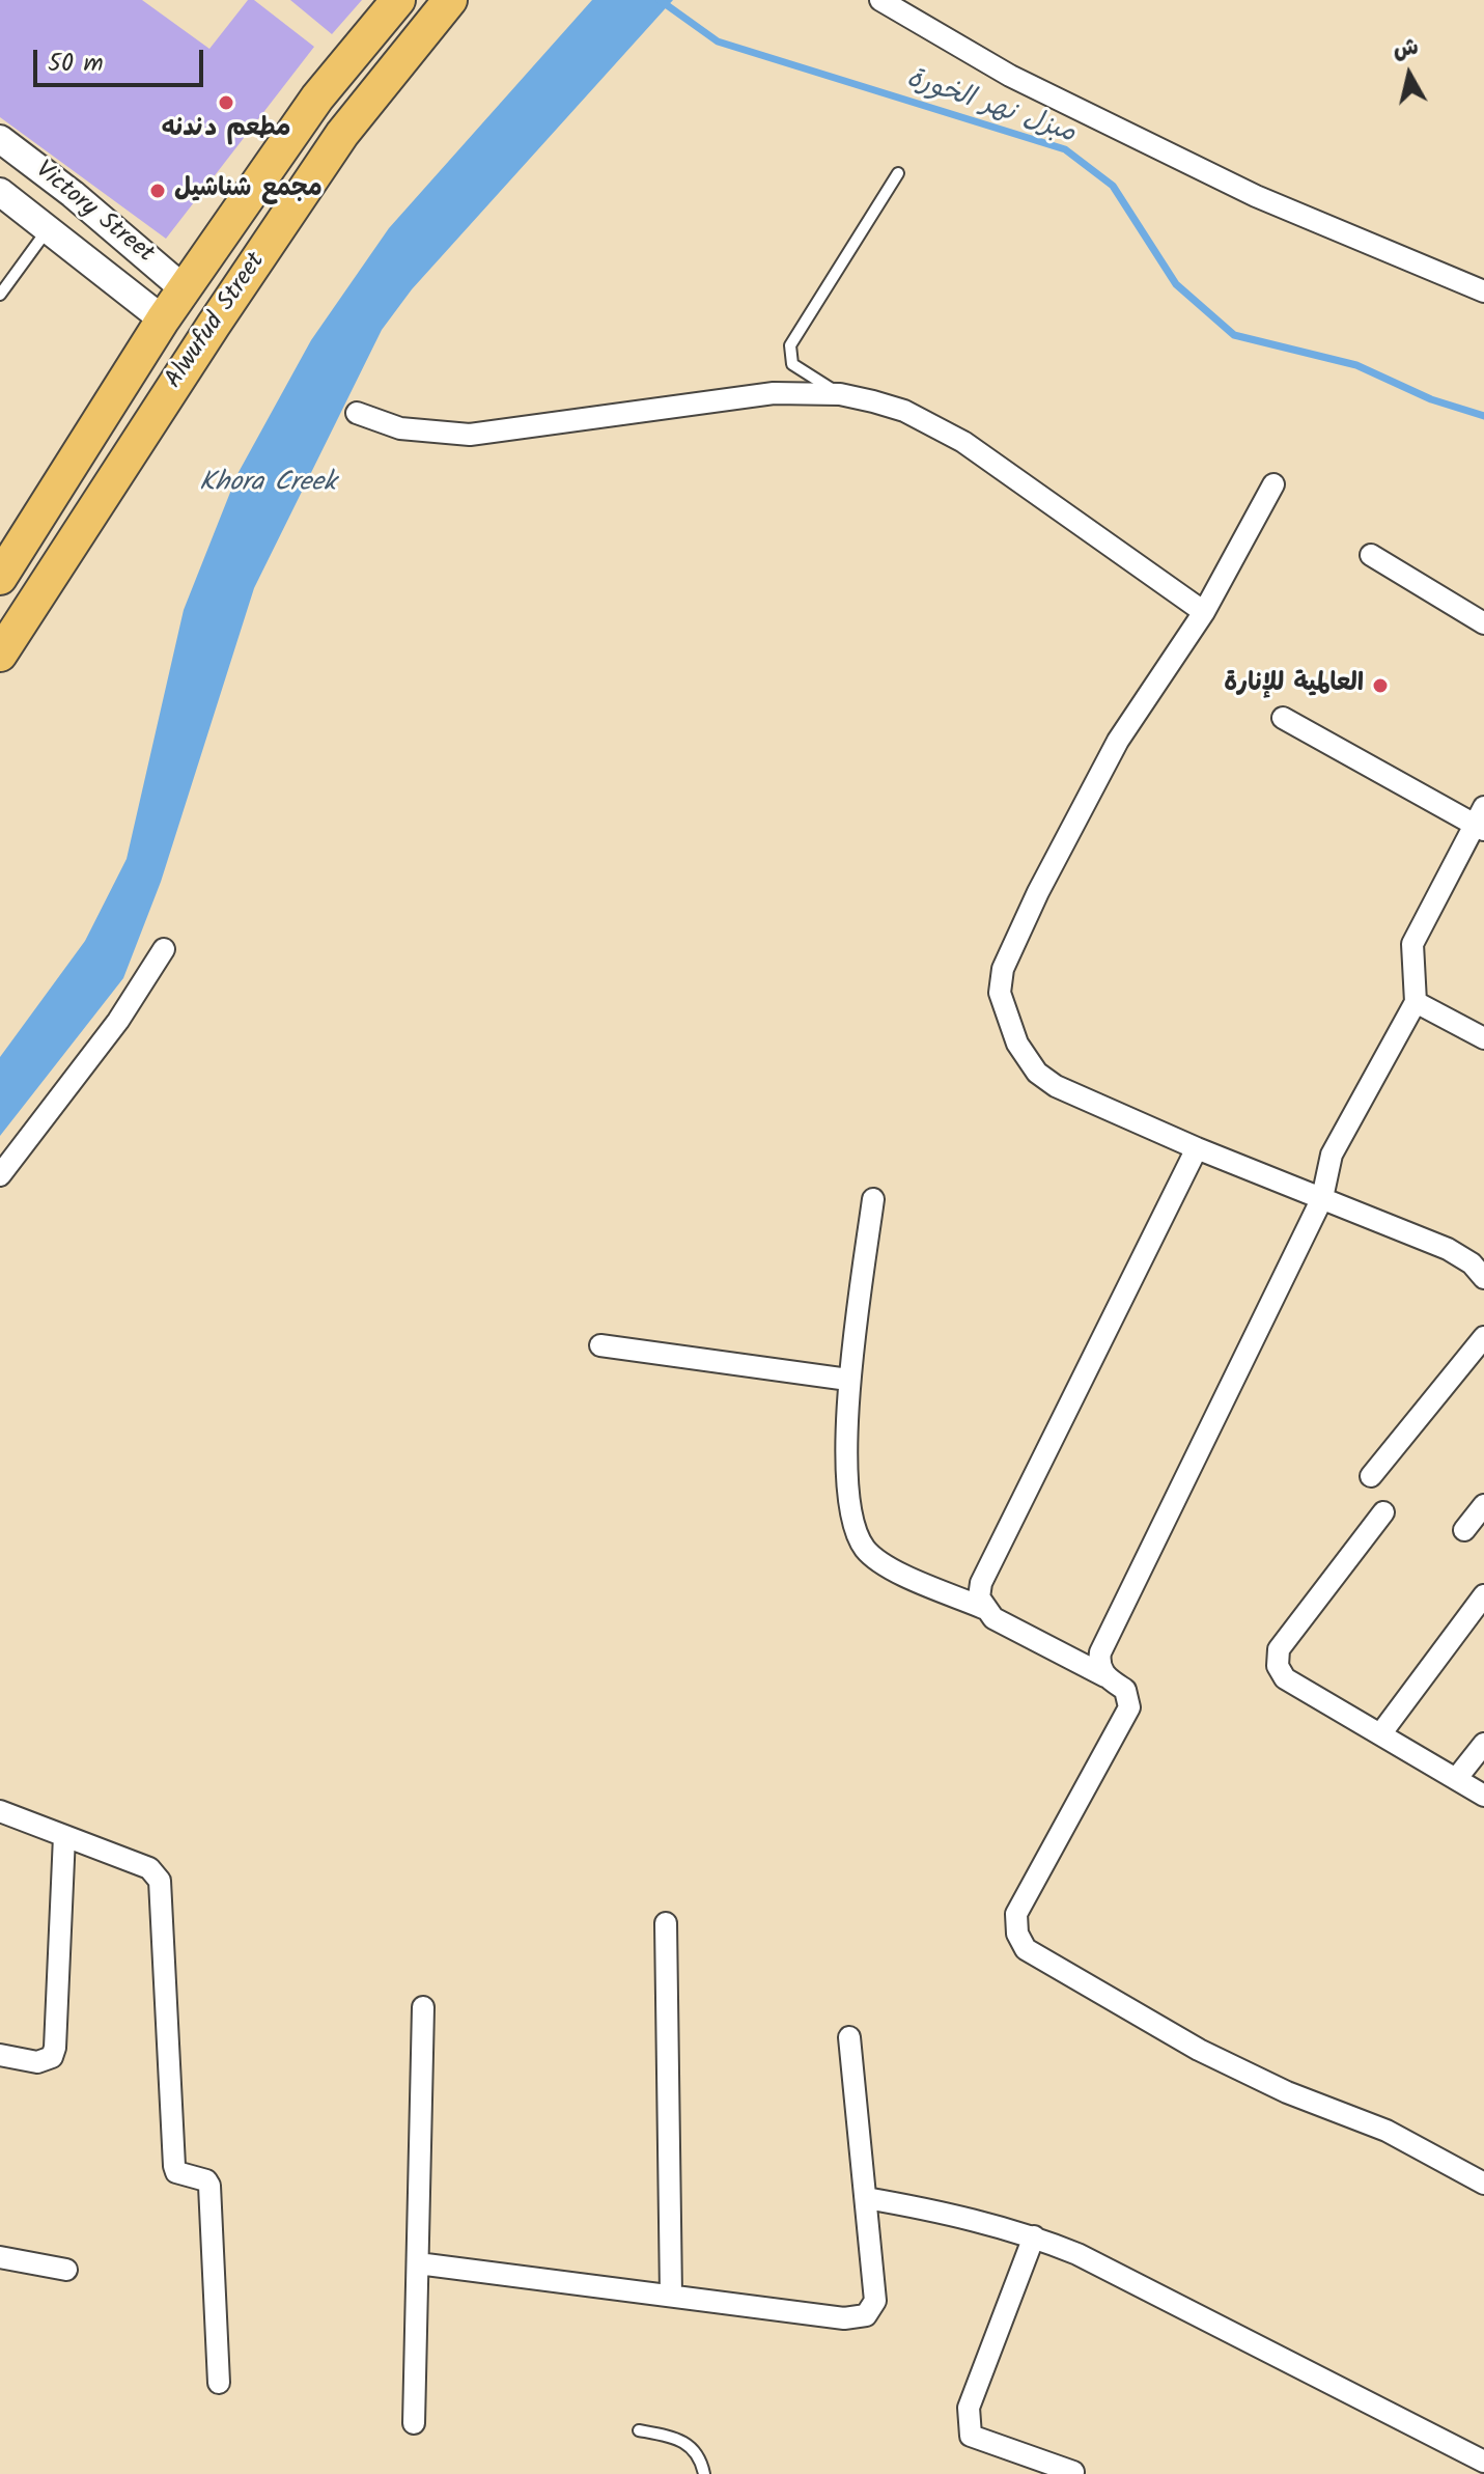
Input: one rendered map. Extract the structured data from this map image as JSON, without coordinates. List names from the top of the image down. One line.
{"streets":{"main road":["Alwufud Street"],"street":["Victory Street"]},"crossings":[["Victory Street","Alwufud Street"]],"water":["مبزل نهر الخورة","Khora Creek"],"places":["مطعم دندنه","مجمع شناشيل","العالمية للإنارة"],"scale_bar":"50 m","north":"top"}
